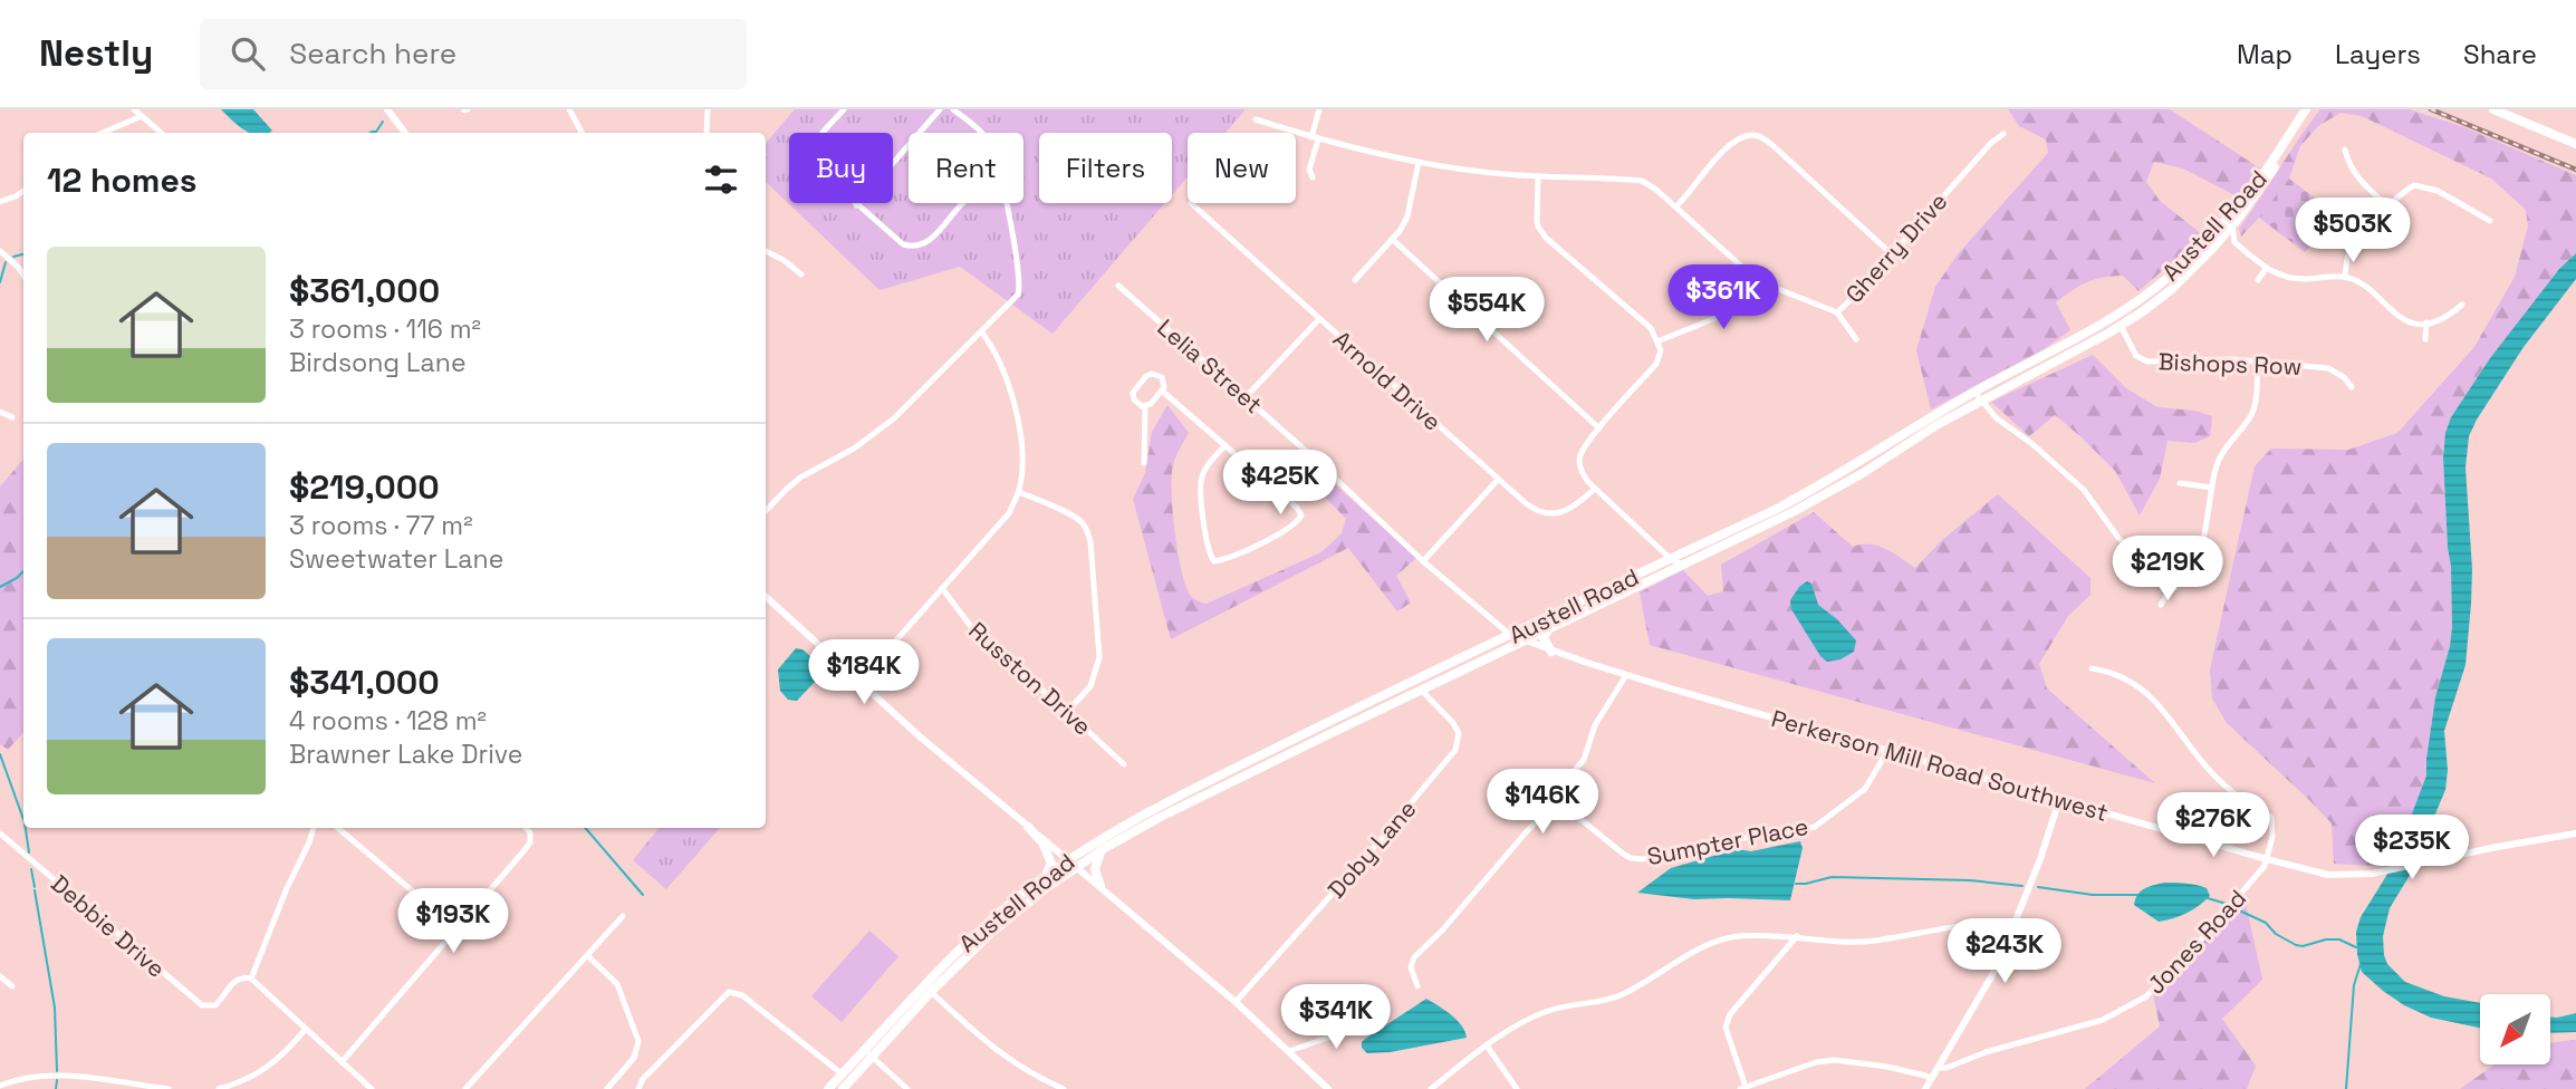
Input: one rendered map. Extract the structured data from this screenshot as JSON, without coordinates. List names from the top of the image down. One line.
{"streets":{"main road":["Austell Road"],"street":["Gherry Drive","Bishops Row","Lelia Street","Arnold Drive","Russton Drive","Perkerson Mill Road Southwest","Sumpter Place","Doby Lane","Debbie Drive","Jones Road"]},"crossings":[["Austell Road","Bishops Row"],["Austell Road","Lelia Street"],["Austell Road","Perkerson Mill Road Southwest"],["Austell Road","Doby Lane"],["Lelia Street","Perkerson Mill Road Southwest"],["Perkerson Mill Road Southwest","Sumpter Place"],["Perkerson Mill Road Southwest","Jones Road"]],"north":"bottom left","page":{"header":"Nestly","search":"Search here","nav":["Map","Layers","Share"],"chip":["Buy","Rent","Filters","New"],"heading":"12 homes","price":["$503K","$361K","$554K","$425K","$219K","$184K","$146K","$276K","$235K","$193K","$243K","$341K"],"list":[{"name":"$361,000","note":"3 rooms · 116 m² · Birdsong Lane"},{"name":"$219,000","note":"3 rooms · 77 m² · Sweetwater Lane"},{"name":"$341,000","note":"4 rooms · 128 m² · Brawner Lake Drive"}]}}
